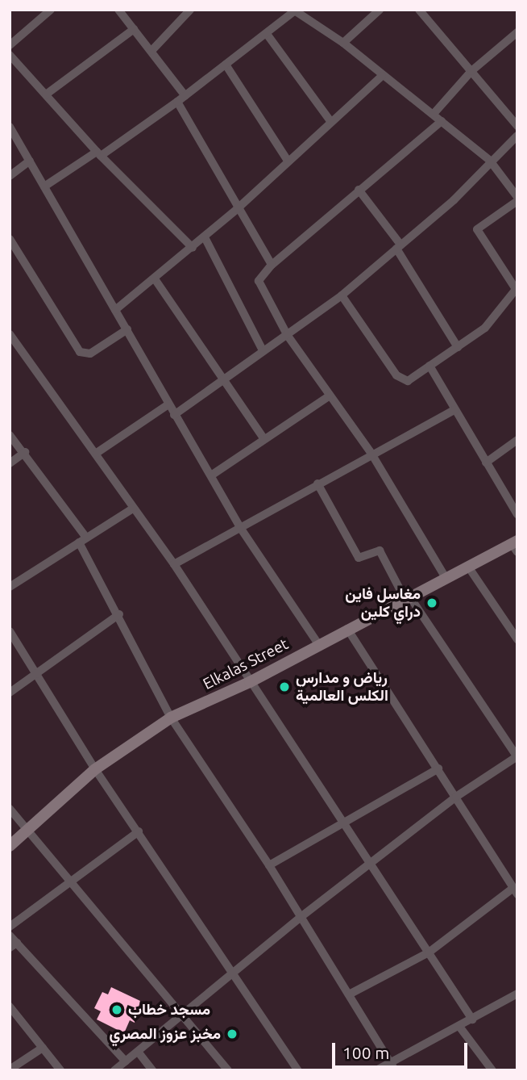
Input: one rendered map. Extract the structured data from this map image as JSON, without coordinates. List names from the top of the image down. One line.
{"streets":{"street":["Elkalas Street"]},"places":["مغاسل فاين دراي كلين","رياض و مدارس الكلس العالمية","مسجد خطاب","مخبز عزوز المصري"],"scale_bar":"100 m"}
